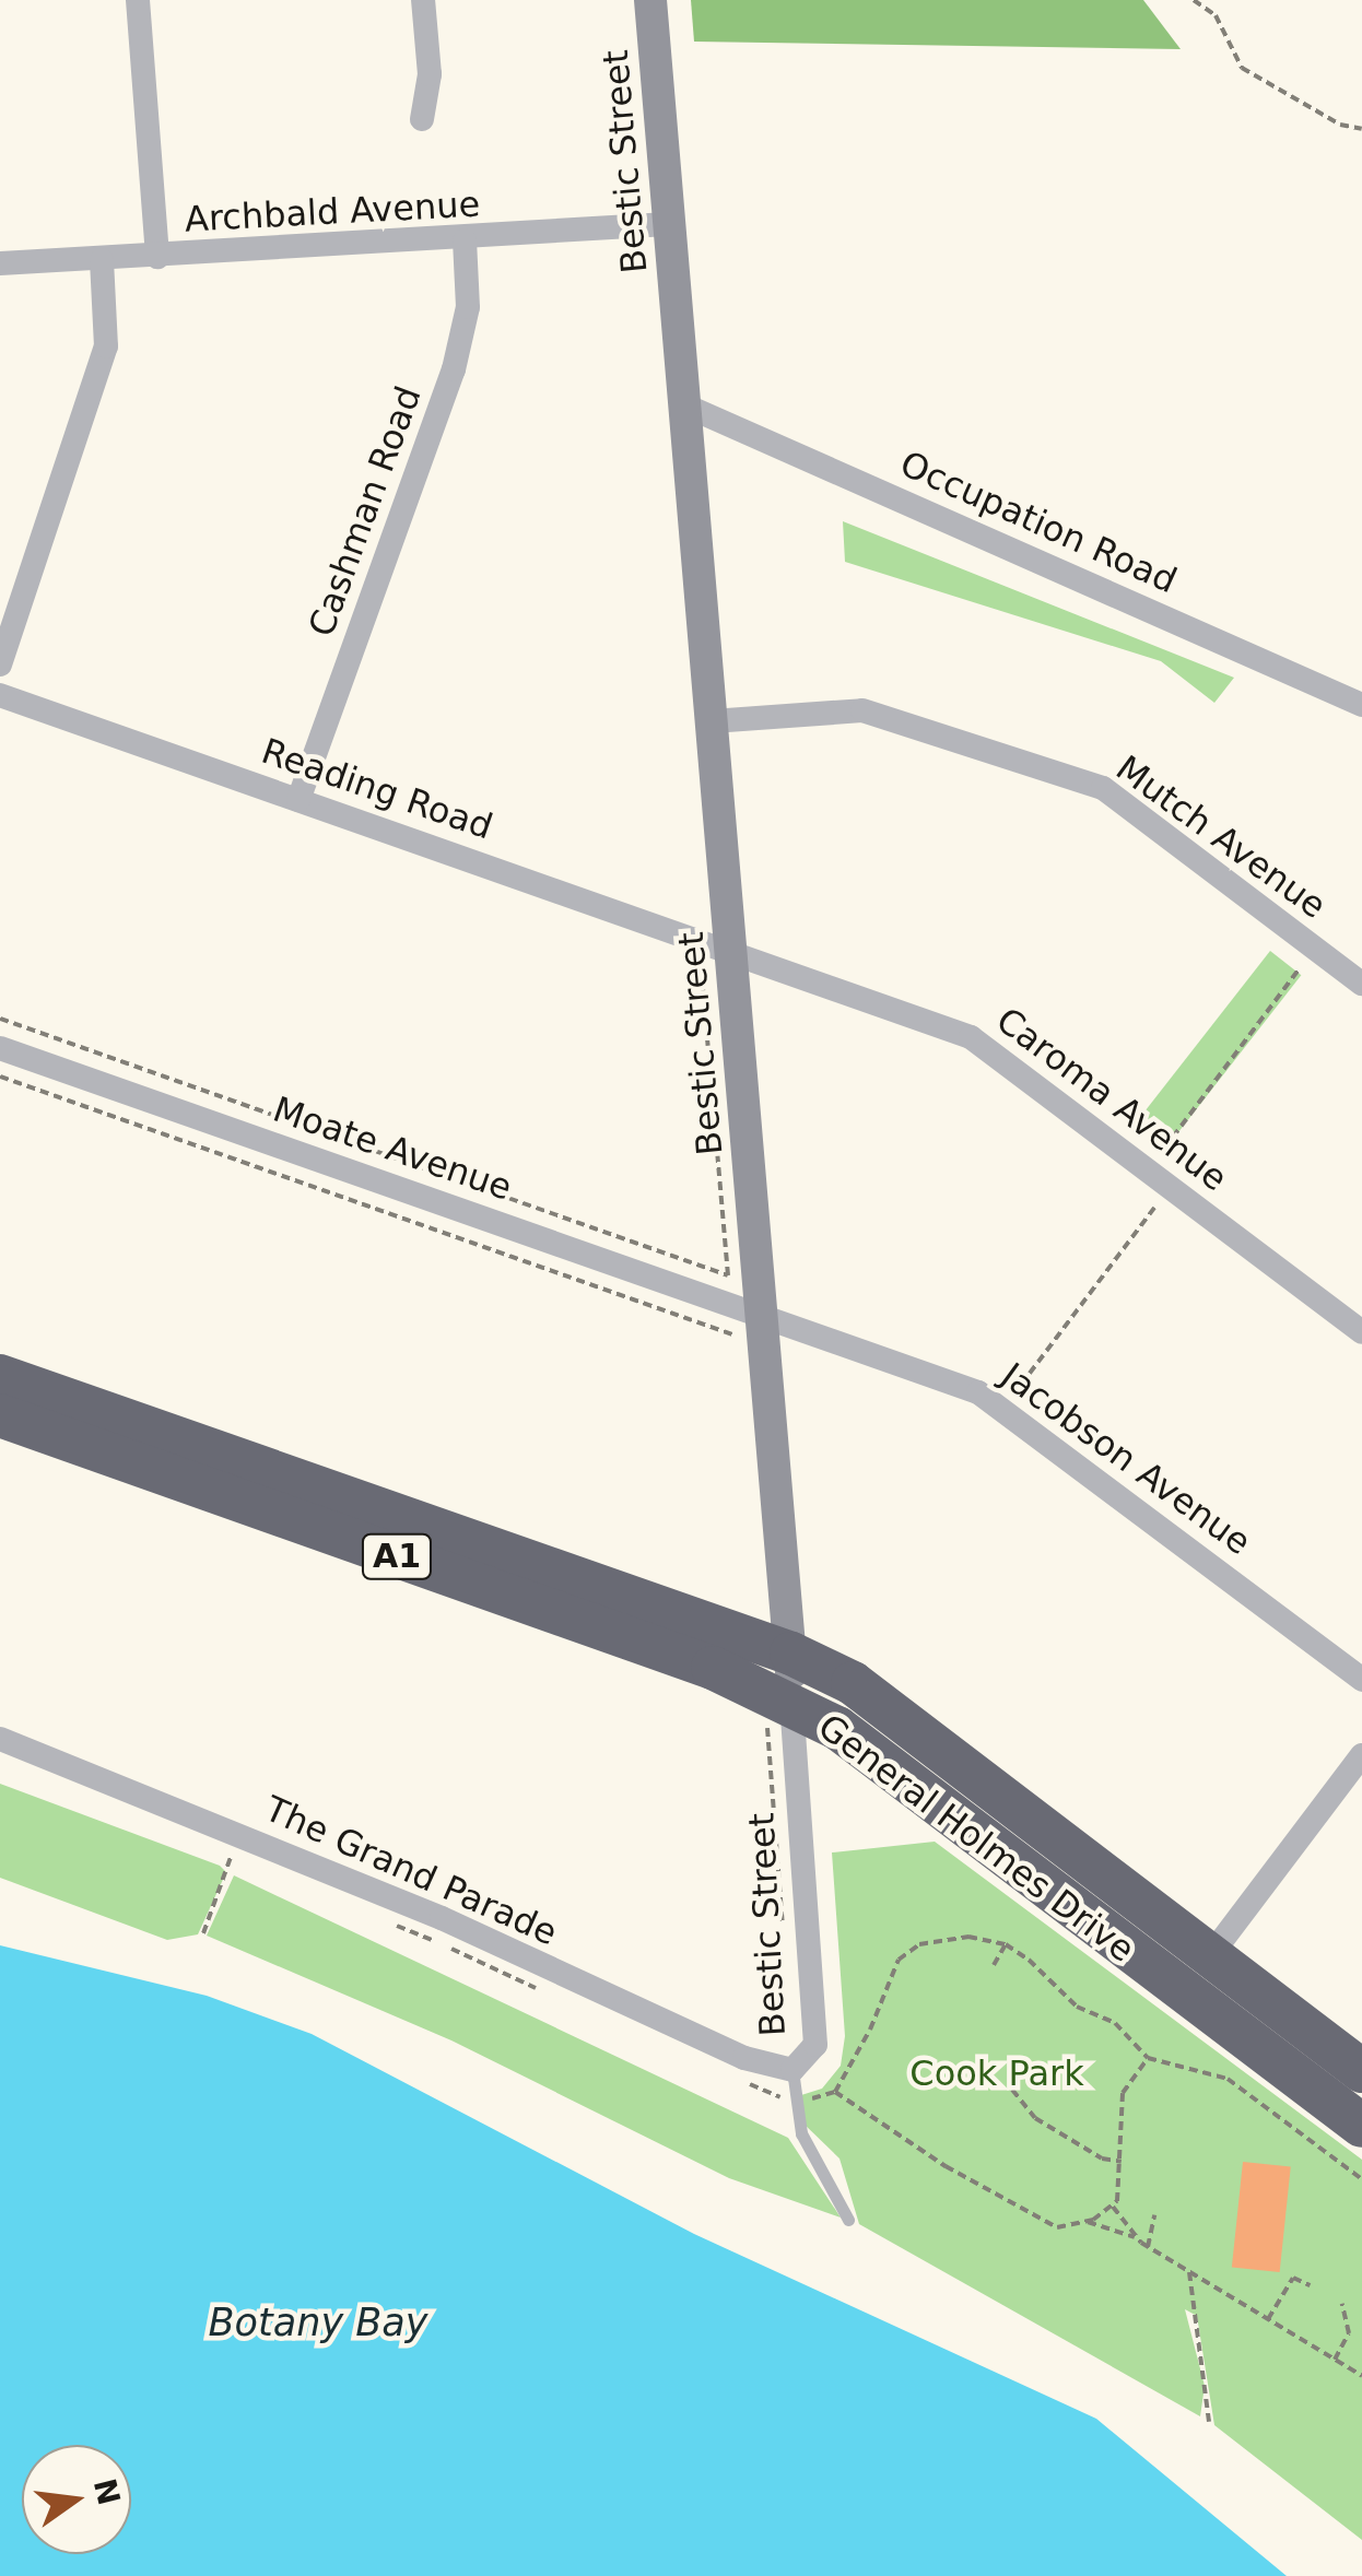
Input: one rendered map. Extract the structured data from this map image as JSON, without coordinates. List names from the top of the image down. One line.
{"streets":{"highway":["A1","General Holmes Drive"],"main road":["Bestic Street"],"street":["Archbald Avenue","Cashman Road","Occupation Road","Reading Road","Mutch Avenue","Caroma Avenue","Moate Avenue","Jacobson Avenue","The Grand Parade"]},"crossings":[["Bestic Street","Archbald Avenue"],["Bestic Street","Occupation Road"],["Bestic Street","Reading Road"],["Bestic Street","Mutch Avenue"],["Bestic Street","Caroma Avenue"],["Bestic Street","Moate Avenue"],["Bestic Street","Jacobson Avenue"],["Bestic Street","General Holmes Drive"],["Bestic Street","The Grand Parade"],["Archbald Avenue","Cashman Road"],["Cashman Road","Reading Road"],["Reading Road","Caroma Avenue"],["Moate Avenue","Jacobson Avenue"]],"water":["Botany Bay"],"parks":["Cook Park"],"north":"right"}
